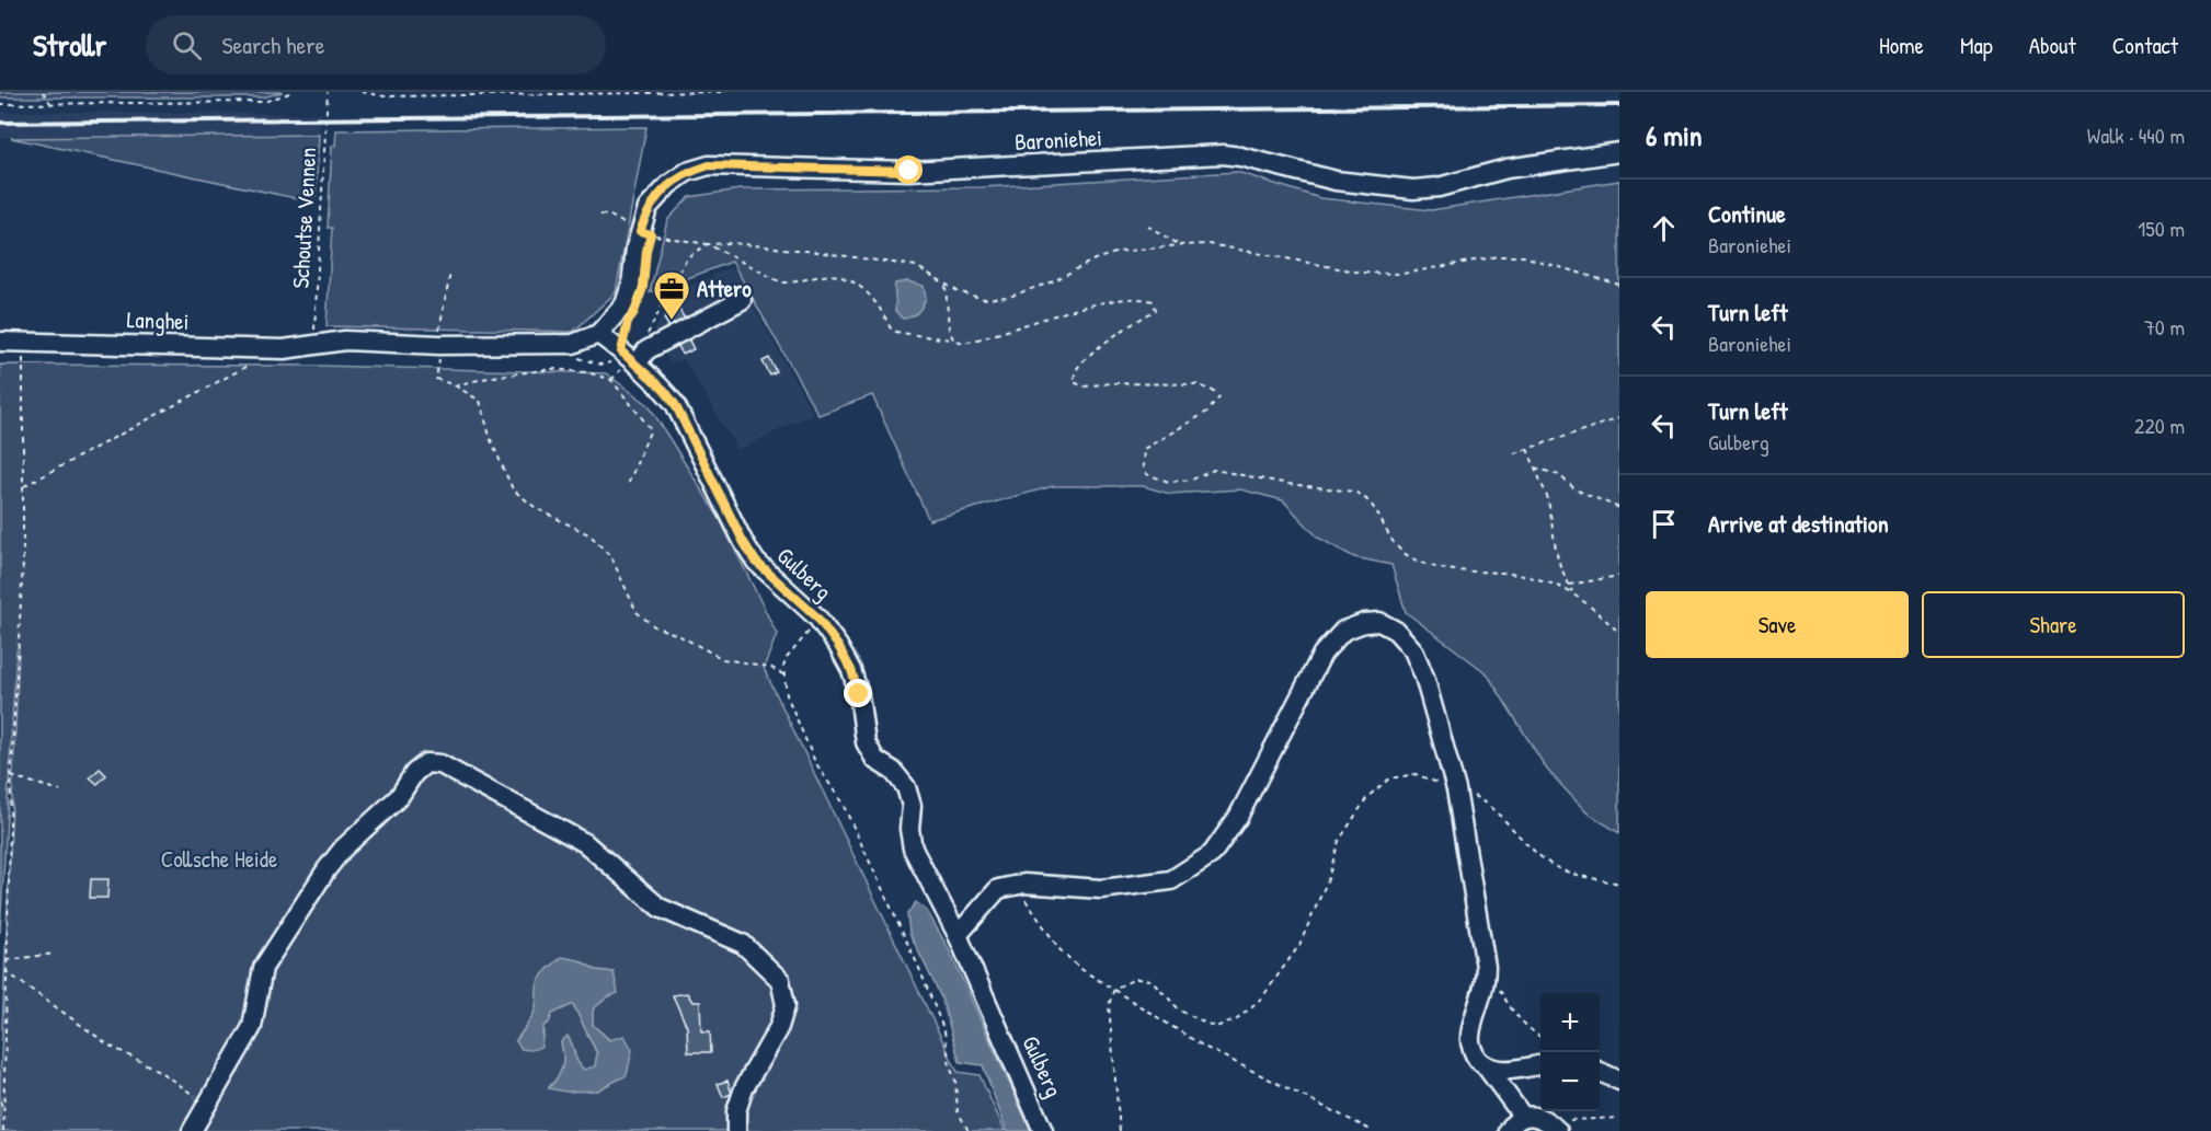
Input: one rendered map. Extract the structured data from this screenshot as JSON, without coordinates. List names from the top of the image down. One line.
{"streets":{"street":["Baroniehei","Langhei","Gulberg"],"path":["Schoutse Vennen"]},"crossings":[["Baroniehei","Gulberg"],["Schoutse Vennen","Langhei"]],"parks":["Collsche Heide"],"places":{"office":["Attero"]},"page":{"header":"Strollr","search":"Search here","nav":["Home","Map","About","Contact"],"heading":["6 min","Walk · 440 m"],"list":[["Continue","Baroniehei","150 m"],["Turn left","Baroniehei","70 m"],["Turn left","Gulberg","220 m"],"Arrive at destination"],"buttons":["Save","Share"],"map_buttons":["+","−"]}}
